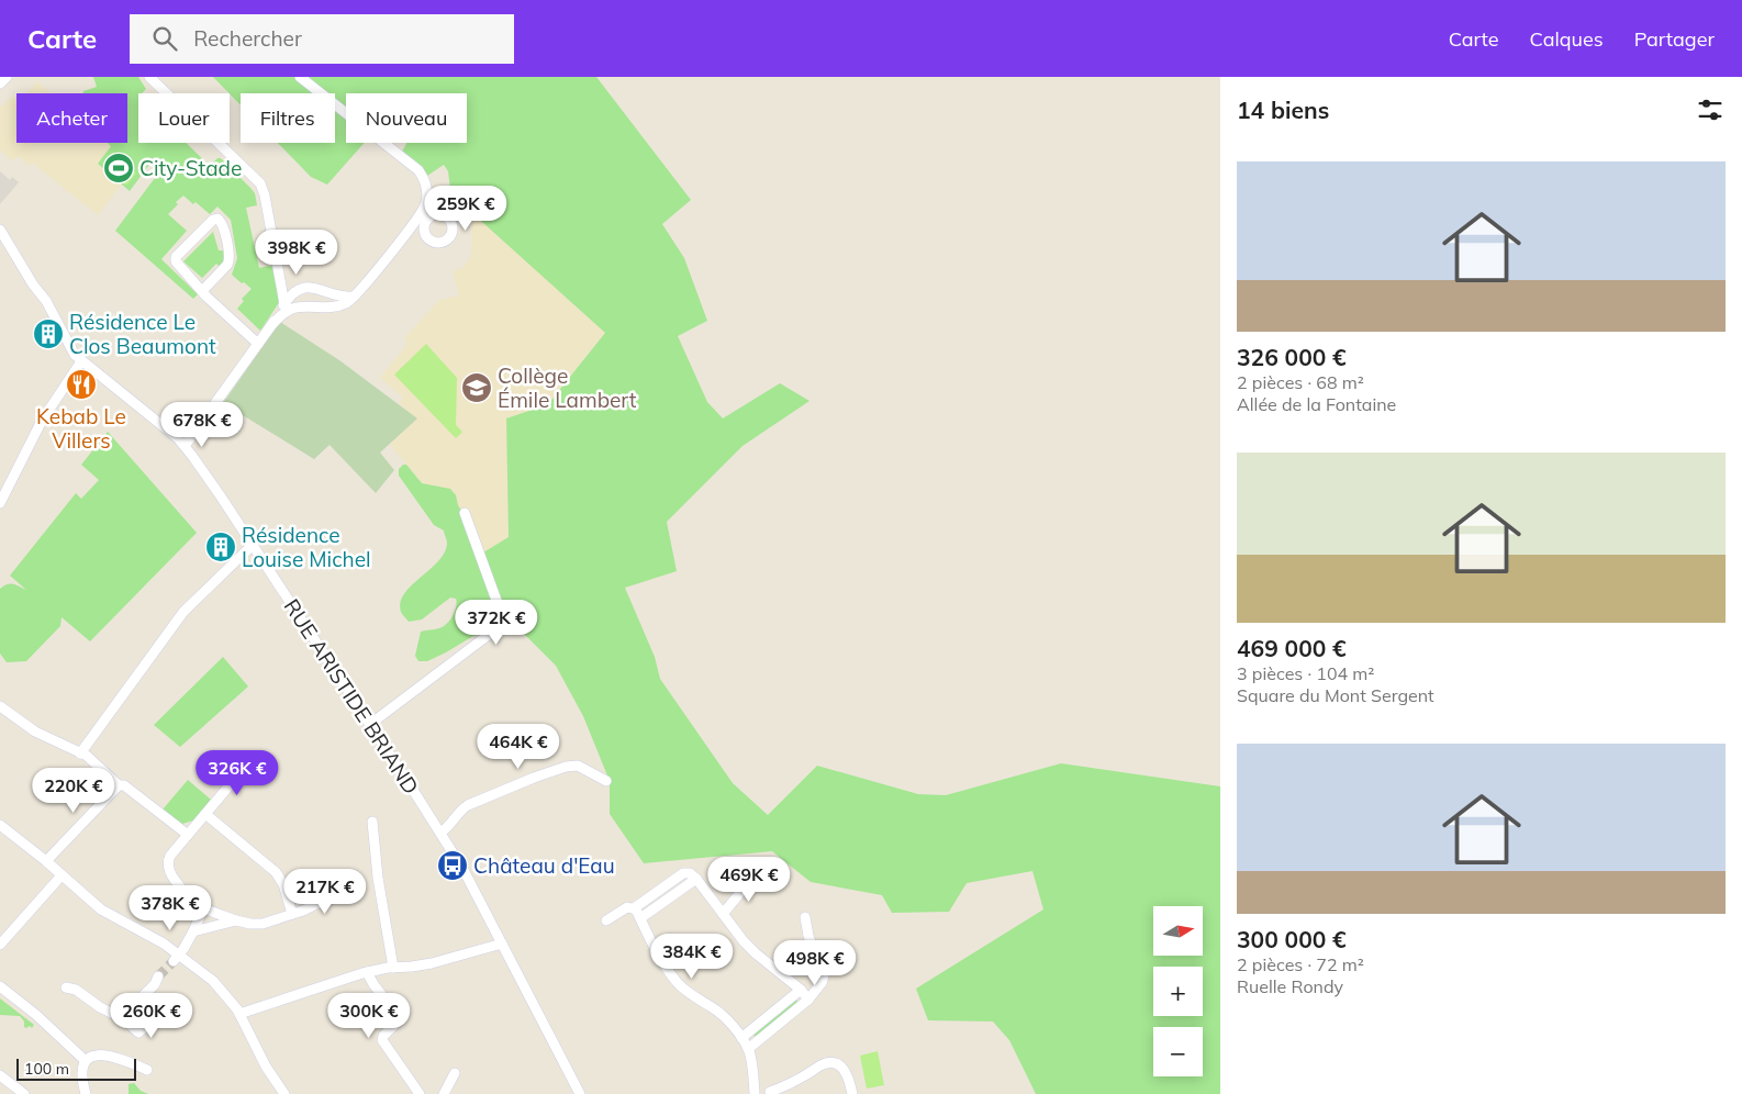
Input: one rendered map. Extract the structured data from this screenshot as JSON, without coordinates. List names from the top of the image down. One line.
{"streets":{"street":["RUE ARISTIDE BRIAND"]},"places":{"sports":["City-Stade"],"building":["Résidence Le Clos Beaumont","Résidence Louise Michel"],"restaurant":["Kebab Le Villers"],"school or university":["Collège Émile Lambert"],"bus stop":["Château d'Eau"]},"scale_bar":"100 m","north":"right","page":{"header":"Carte","search":"Rechercher","nav":["Carte","Calques","Partager"],"heading":"14 biens","chip":["Acheter","Louer","Filtres","Nouveau"],"list":[{"name":"326 000 €","note":"2 pièces · 68 m² · Allée de la Fontaine"},{"name":"469 000 €","note":"3 pièces · 104 m² · Square du Mont Sergent"},{"name":"300 000 €","note":"2 pièces · 72 m² · Ruelle Rondy"}],"price":["259K €","398K €","678K €","372K €","464K €","326K €","220K €","469K €","217K €","378K €","384K €","498K €","260K €","300K €"],"map_buttons":["+","−"],"scale":"100 m"}}
